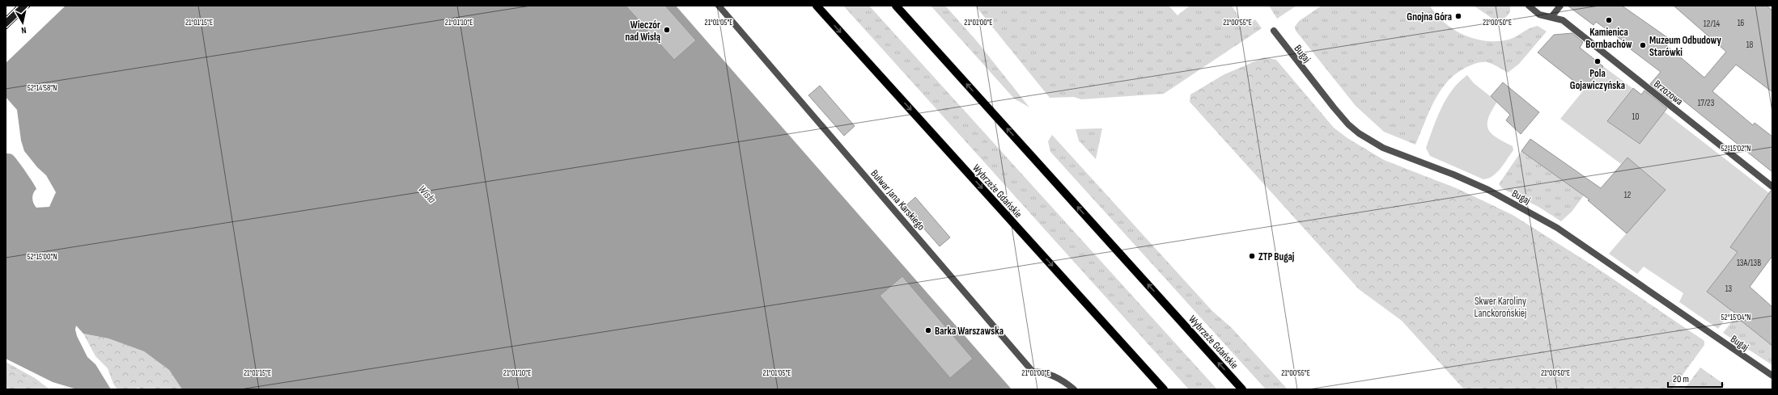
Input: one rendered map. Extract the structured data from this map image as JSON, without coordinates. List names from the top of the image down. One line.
{"streets":{"main road":["Wybrzeże Gdańskie"],"street":["Bugaj","Brzozowa","Bulwar Jana Karskiego"]},"water":["Wisła"],"parks":["Skwer Karoliny Lanckorońskiej"],"places":["Gnojna Góra","Kamienica Bornbachów","Wieczór nad Wisłą","Muzeum Odbudowy Starówki","Pola Gojawiczyńska","ZTP Bugaj","Barka Warszawska"],"house_numbers":["16","12/14","18","17/23","10","12","13A/13B","13"],"scale_bar":"20 m","north":"bottom","coordinates":["21°01'15\"E","21°01'10\"E","21°01'05\"E","21°01'00\"E","21°00'55\"E","21°00'50\"E","52°14'58\"N","52°15'02\"N","52°15'00\"N","52°15'04\"N"]}
